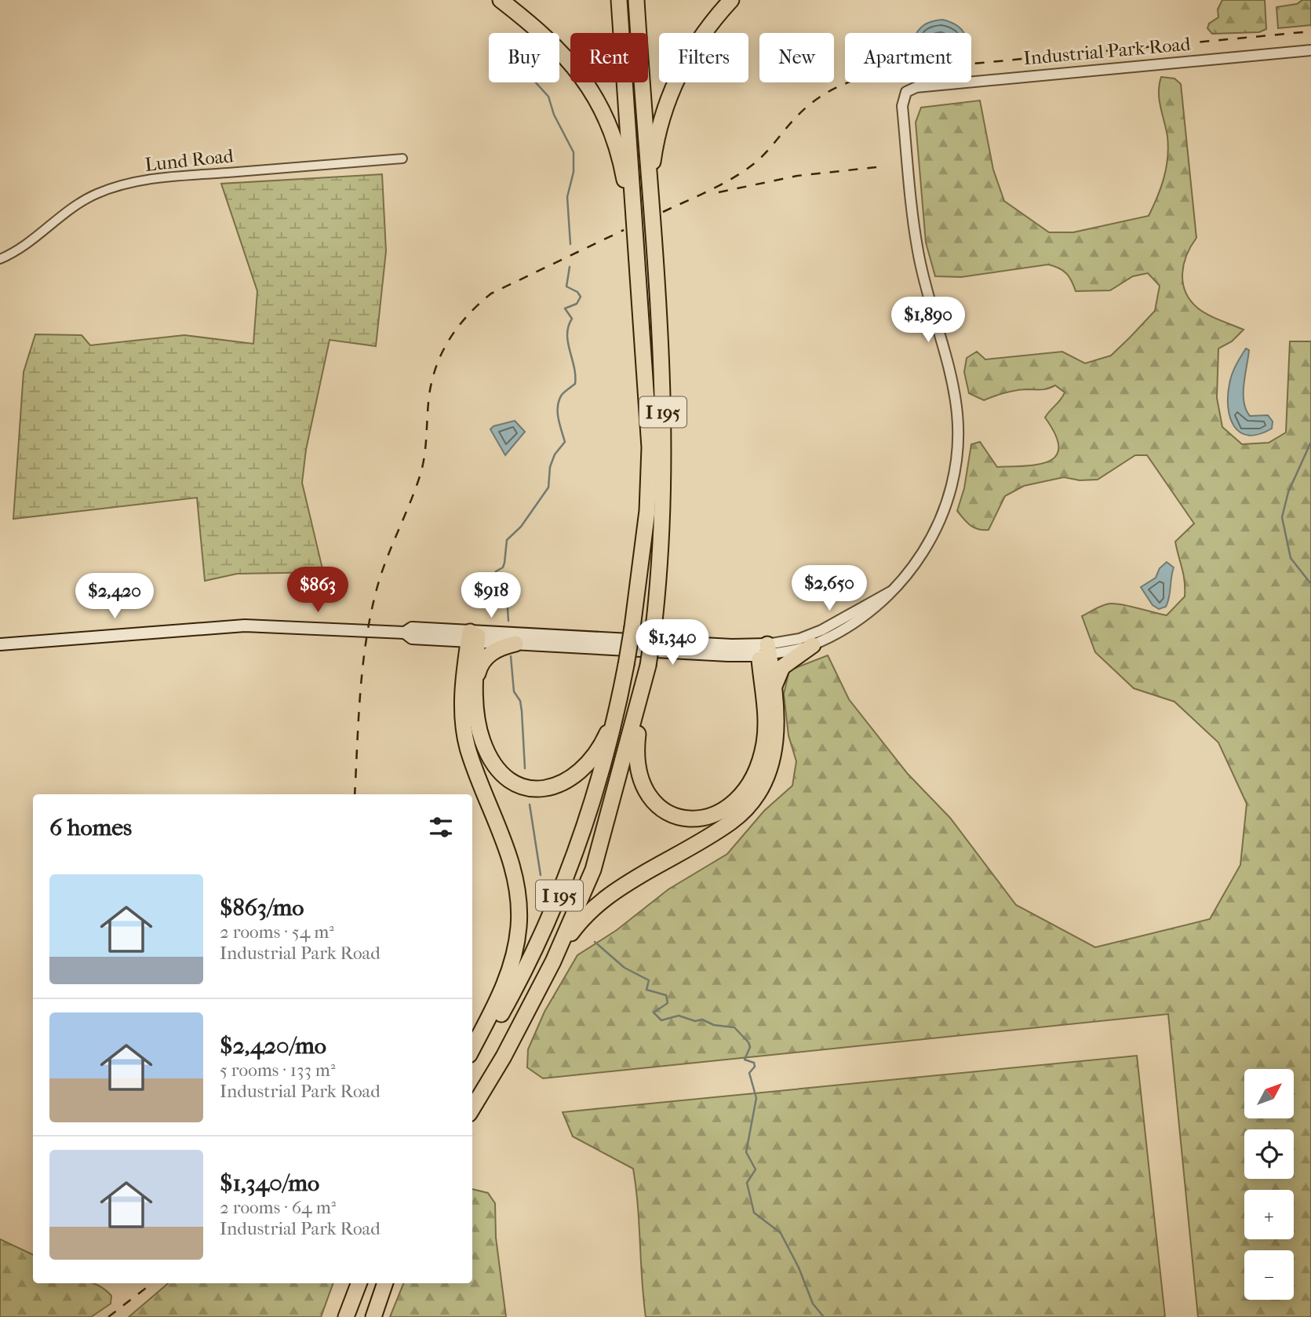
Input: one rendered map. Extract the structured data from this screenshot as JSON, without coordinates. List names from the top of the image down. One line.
{"streets":{"highway":["I 195"],"main road":["Industrial Park Road"],"street":["Lund Road"]},"north":"top right","page":{"chip":["Buy","Rent","Filters","New","Apartment"],"price":["$1,890","$2,650","$863","$918","$2,420","$1,340"],"heading":"6 homes","list":[{"name":"$863/mo","note":"2 rooms · 54 m² · Industrial Park Road"},{"name":"$2,420/mo","note":"5 rooms · 133 m² · Industrial Park Road"},{"name":"$1,340/mo","note":"2 rooms · 64 m² · Industrial Park Road"}],"map_buttons":["+","−"]}}
